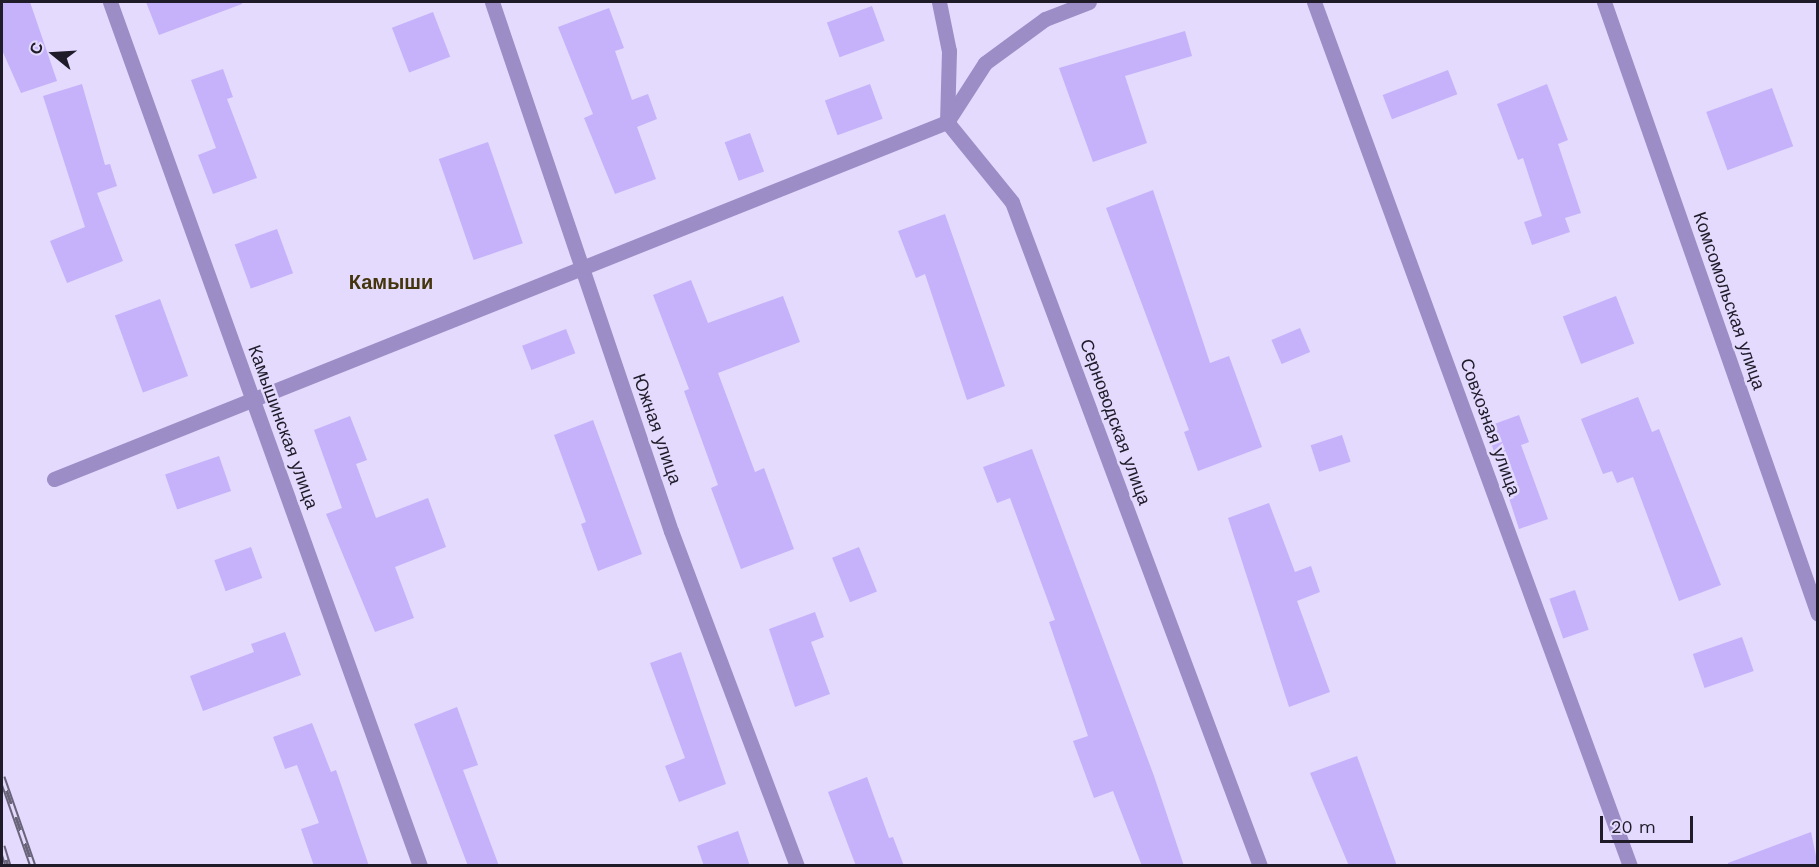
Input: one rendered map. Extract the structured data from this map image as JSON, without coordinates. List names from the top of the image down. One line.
{"streets":{"street":["Комсомольская улица","Серноводская улица","Камышинская улица","Совхозная улица","Южная улица"]},"districts":["Камыши"],"scale_bar":"20 m","north":"left"}
